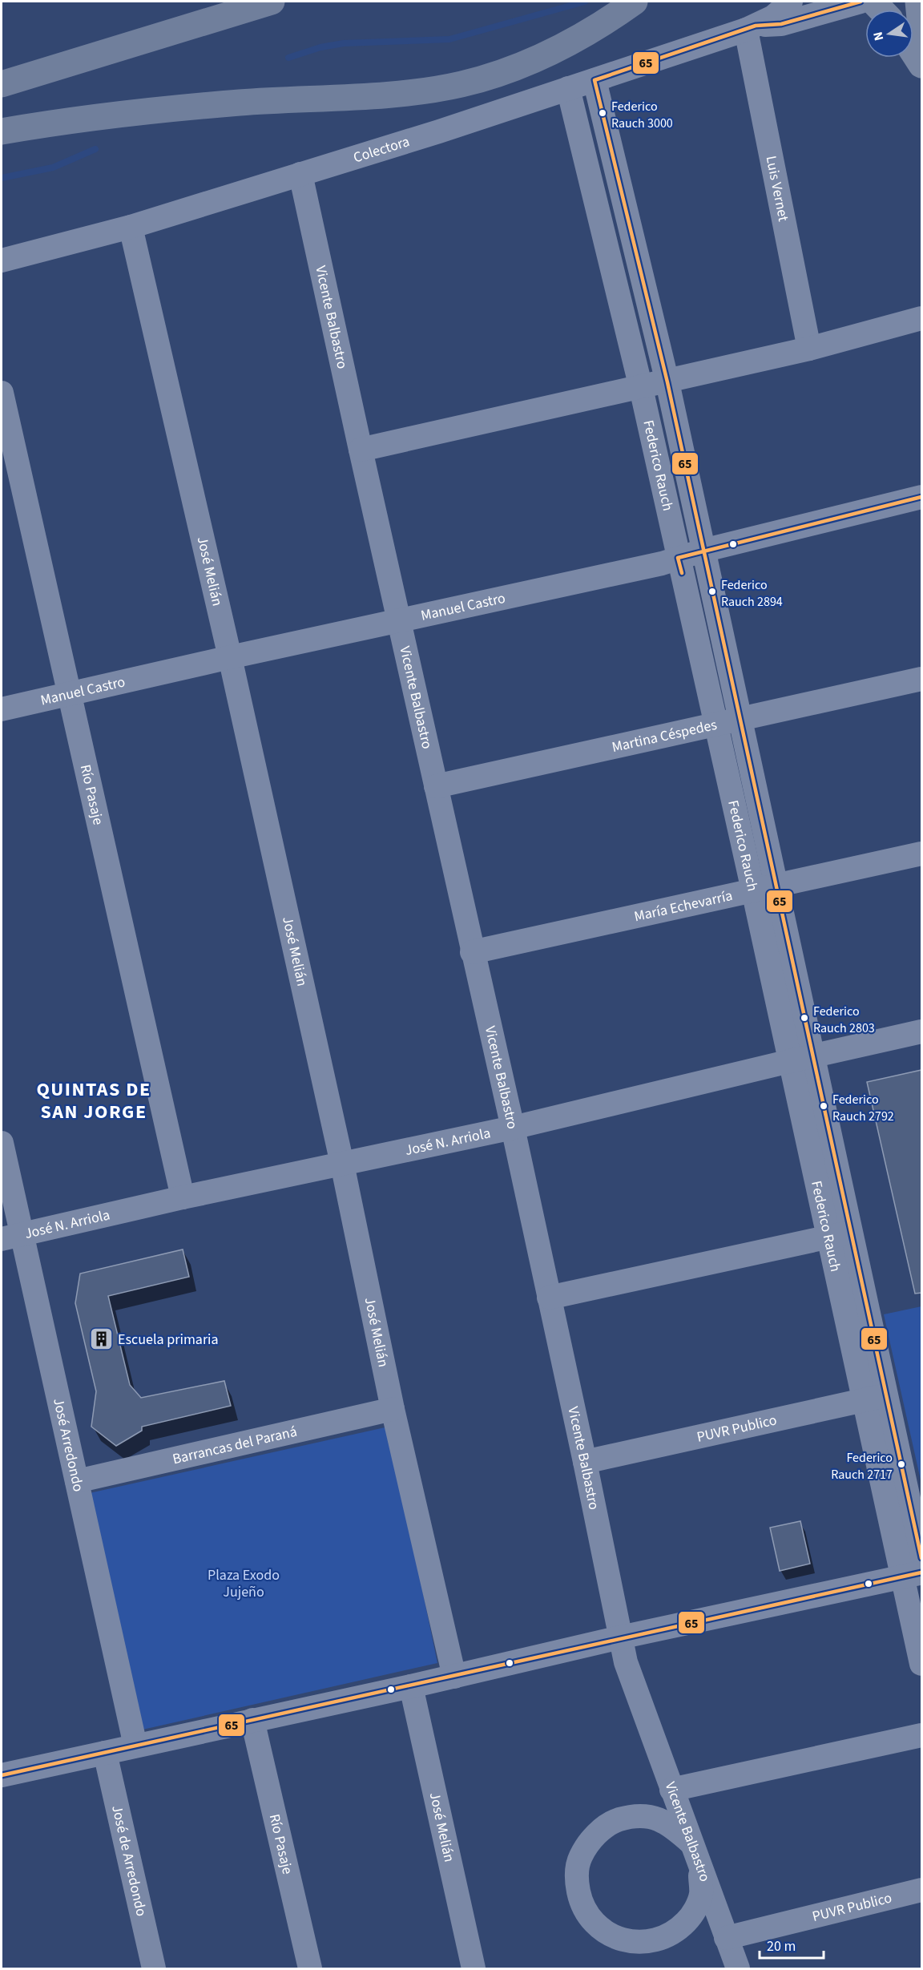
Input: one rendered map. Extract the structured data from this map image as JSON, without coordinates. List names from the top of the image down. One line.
{"streets":{"street":["Colectora","Luis Vernet","Vicente Balbastro","Federico Rauch","José Melián","Manuel Castro","Martina Céspedes","Río Pasaje","María Echevarría","José N. Arriola","PUVR Publico","José Arredondo","Barrancas del Paraná","José de Arredondo"]},"crossings":[["Colectora","Luis Vernet"],["Colectora","Vicente Balbastro"],["Colectora","Federico Rauch"],["Colectora","José Melián"],["Vicente Balbastro","Manuel Castro"],["Vicente Balbastro","Martina Céspedes"],["Vicente Balbastro","María Echevarría"],["Vicente Balbastro","José N. Arriola"],["Vicente Balbastro","PUVR Publico"],["Federico Rauch","Manuel Castro"],["Federico Rauch","Martina Céspedes"],["Federico Rauch","María Echevarría"],["Federico Rauch","José N. Arriola"],["Federico Rauch","PUVR Publico"],["José Melián","Manuel Castro"],["José Melián","José N. Arriola"],["José Melián","Barrancas del Paraná"],["Manuel Castro","Río Pasaje"],["Río Pasaje","José N. Arriola"],["José N. Arriola","José Arredondo"],["José Arredondo","Barrancas del Paraná"]],"districts":["QUINTAS DE SAN JORGE"],"parks":["Plaza Exodo Jujeño"],"places":{"other":["Federico Rauch 3000","Federico Rauch 2894","Federico Rauch 2803","Federico Rauch 2792","Federico Rauch 2717"],"building":["Escuela primaria"]},"lines":["transit line 65"],"scale_bar":"20 m","north":"left"}
